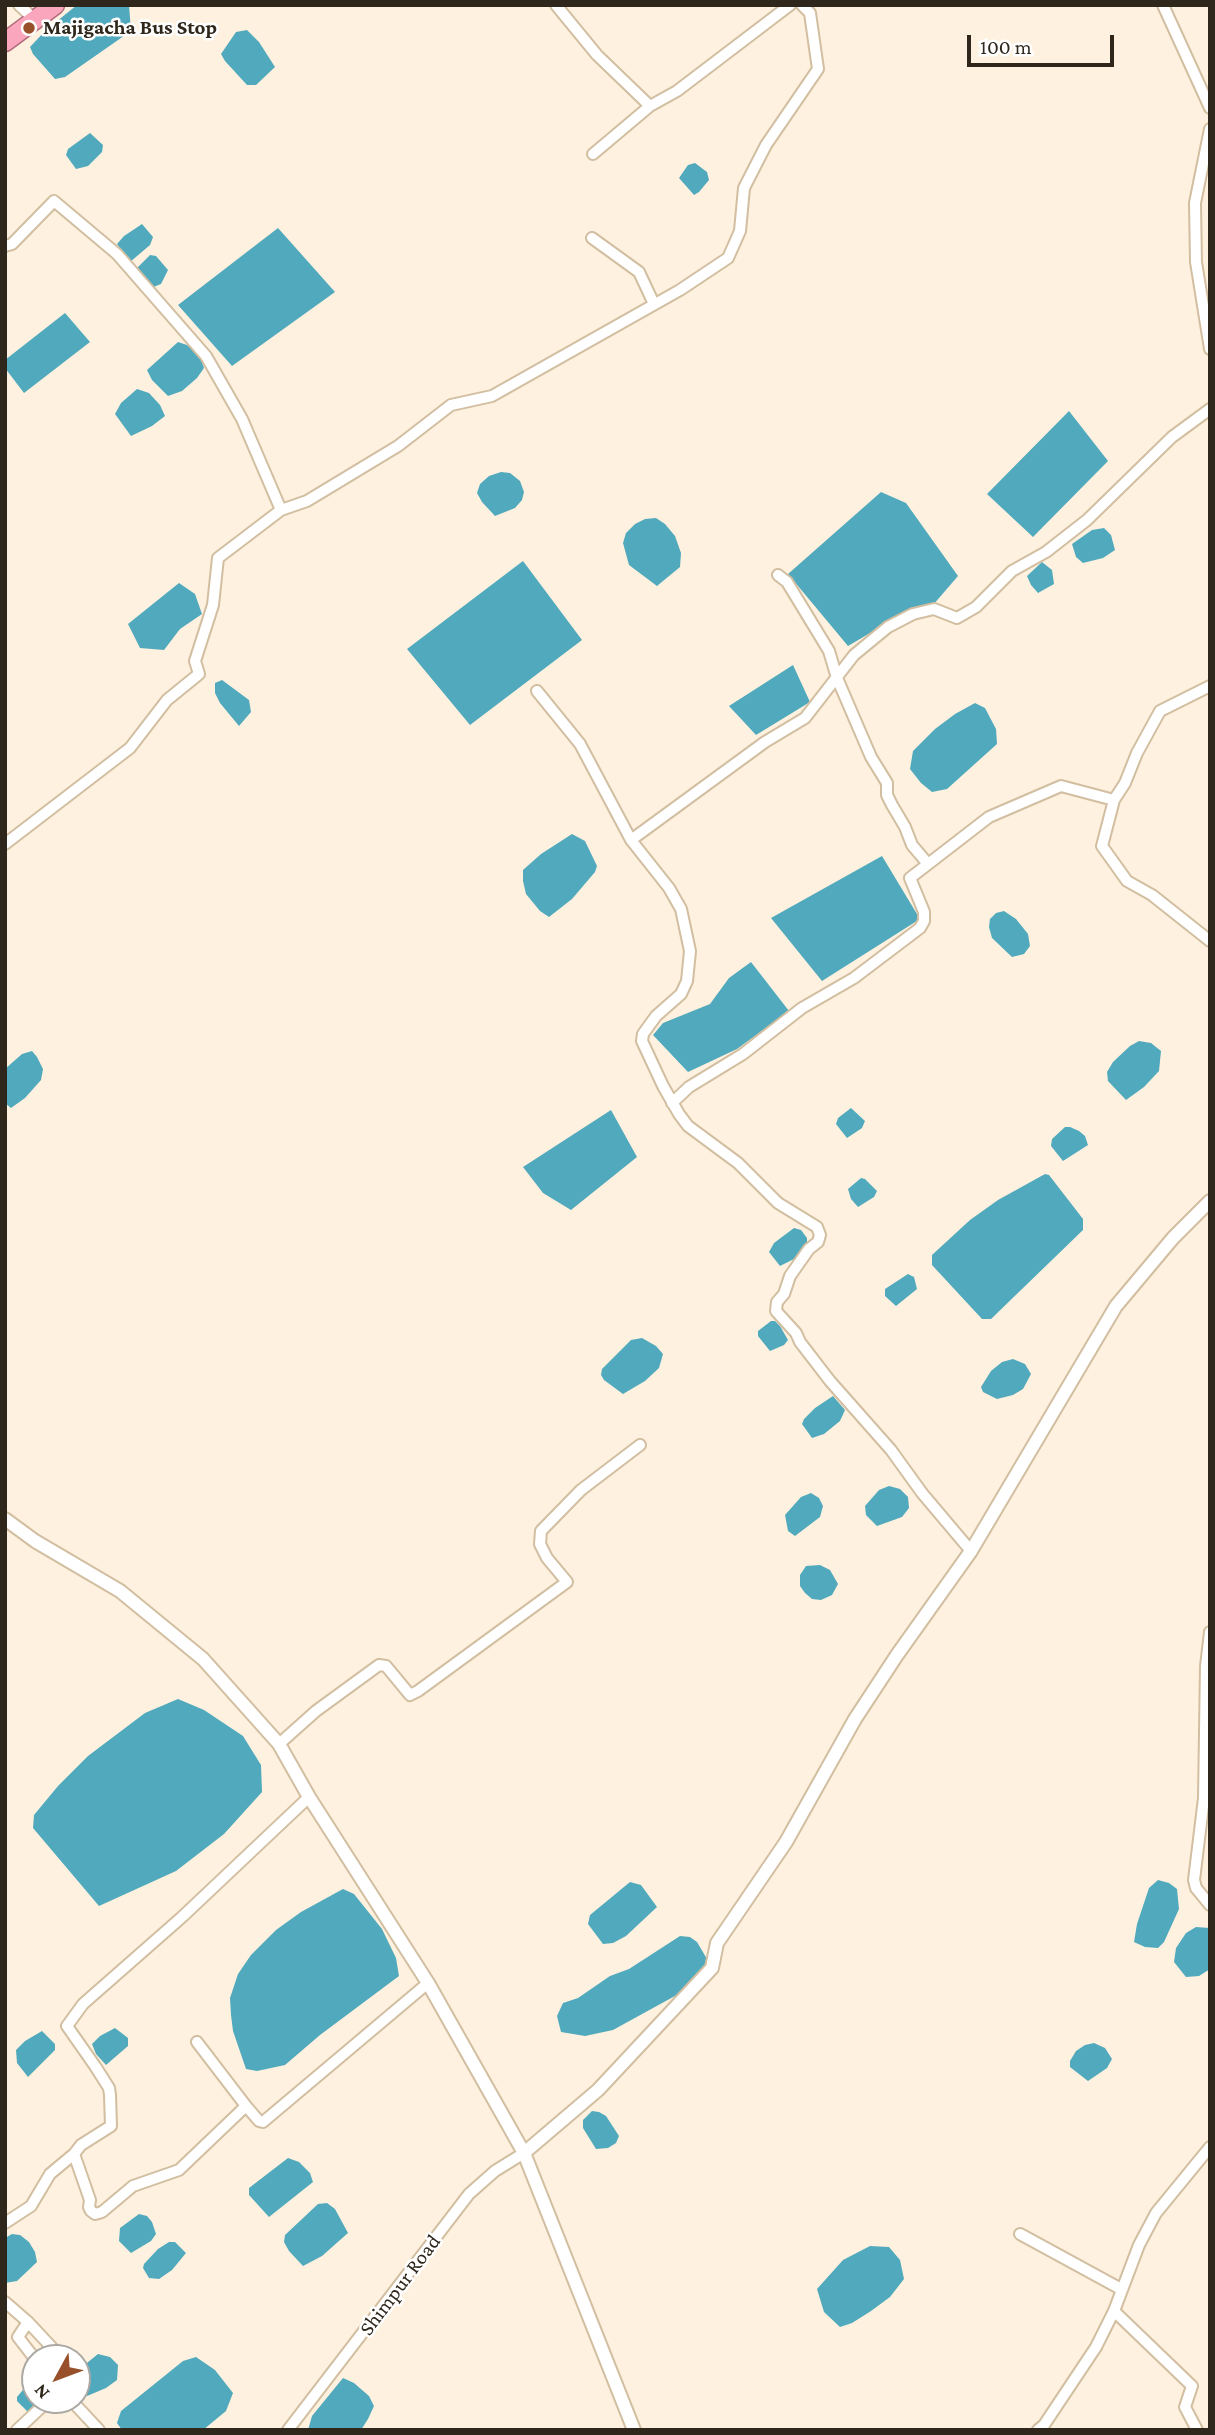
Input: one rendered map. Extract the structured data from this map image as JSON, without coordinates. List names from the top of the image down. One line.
{"streets":{"street":["Shimpur Road"]},"places":["Majigacha Bus Stop"],"scale_bar":"100 m","north":"bottom left"}
